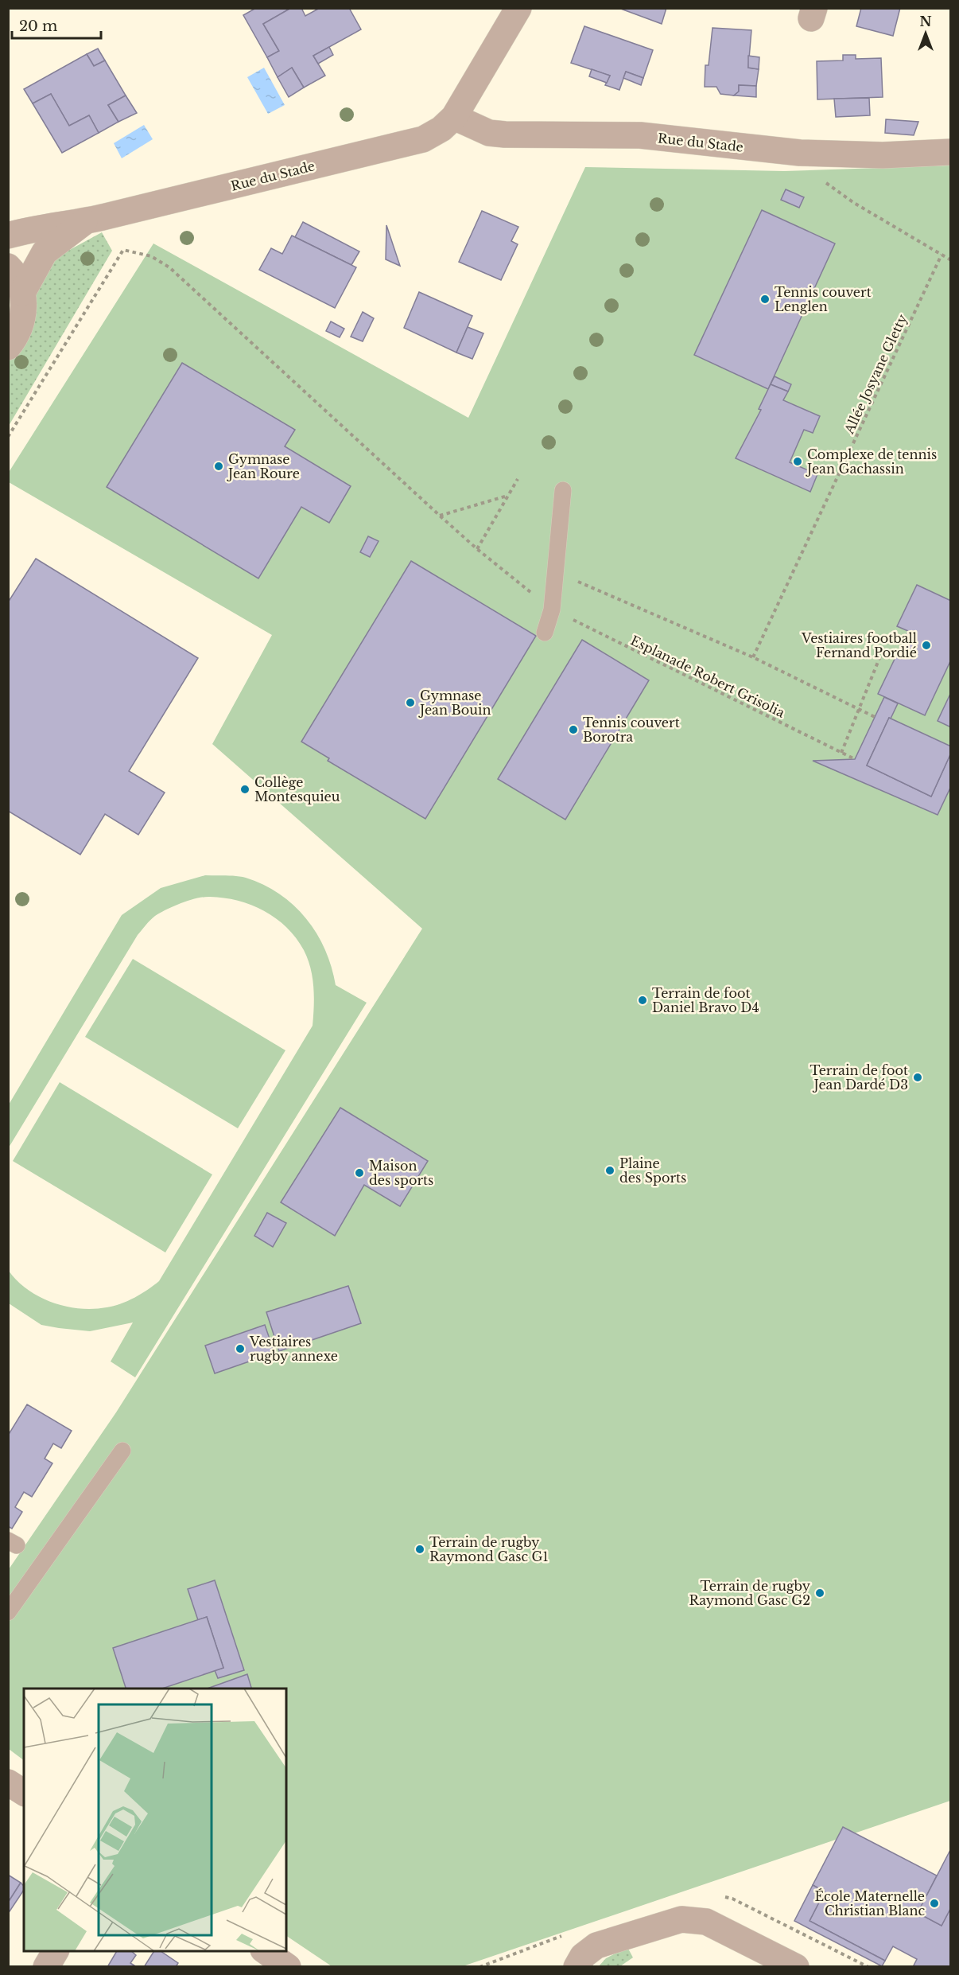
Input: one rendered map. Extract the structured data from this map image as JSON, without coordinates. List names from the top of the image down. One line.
{"streets":{"street":["Rue du Stade"],"path":["Allée Josyane Gletty","Esplanade Robert Grisolia"]},"places":["Tennis couvert Lenglen","Complexe de tennis Jean Gachassin","Gymnase Jean Roure","Vestiaires football Fernand Pordié","Gymnase Jean Bouin","Tennis couvert Borotra","Collège Montesquieu","Terrain de foot Daniel Bravo D4","Terrain de foot Jean Dardé D3","Plaine des Sports","Maison des sports","Vestiaires rugby annexe","Terrain de rugby Raymond Gasc G1","Terrain de rugby Raymond Gasc G2","École Maternelle Christian Blanc"],"scale_bar":"20 m","north":"top"}
